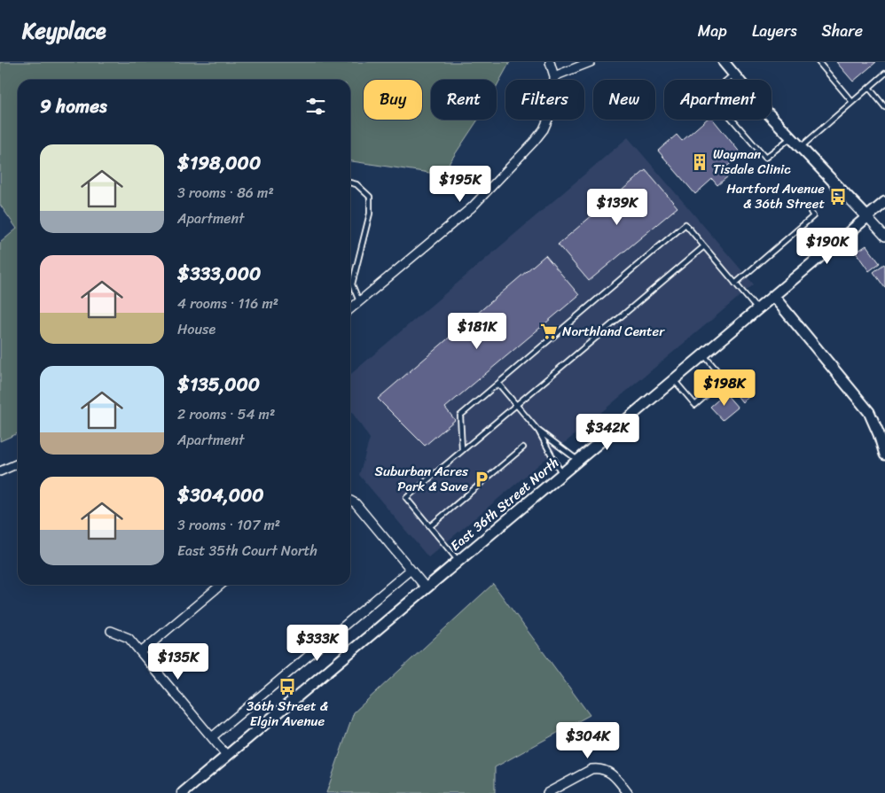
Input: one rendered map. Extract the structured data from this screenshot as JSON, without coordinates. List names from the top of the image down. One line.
{"streets":{"main road":["East 36th Street North"]},"places":{"building":["Wayman Tisdale Clinic"],"bus stop":["Hartford Avenue & 36th Street","36th Street & Elgin Avenue"],"supermarket":["Northland Center"],"parking":["Suburban Acres Park & Save"]},"page":{"header":"Keyplace","nav":["Map","Layers","Share"],"chip":["Buy","Rent","Filters","New","Apartment"],"heading":"9 homes","list":[{"name":"$198,000","note":"3 rooms · 86 m² · Apartment"},{"name":"$333,000","note":"4 rooms · 116 m² · House"},{"name":"$135,000","note":"2 rooms · 54 m² · Apartment"},{"name":"$304,000","note":"3 rooms · 107 m² · East 35th Court North"}],"price":["$195K","$139K","$190K","$181K","$198K","$342K","$333K","$135K","$304K"]}}
